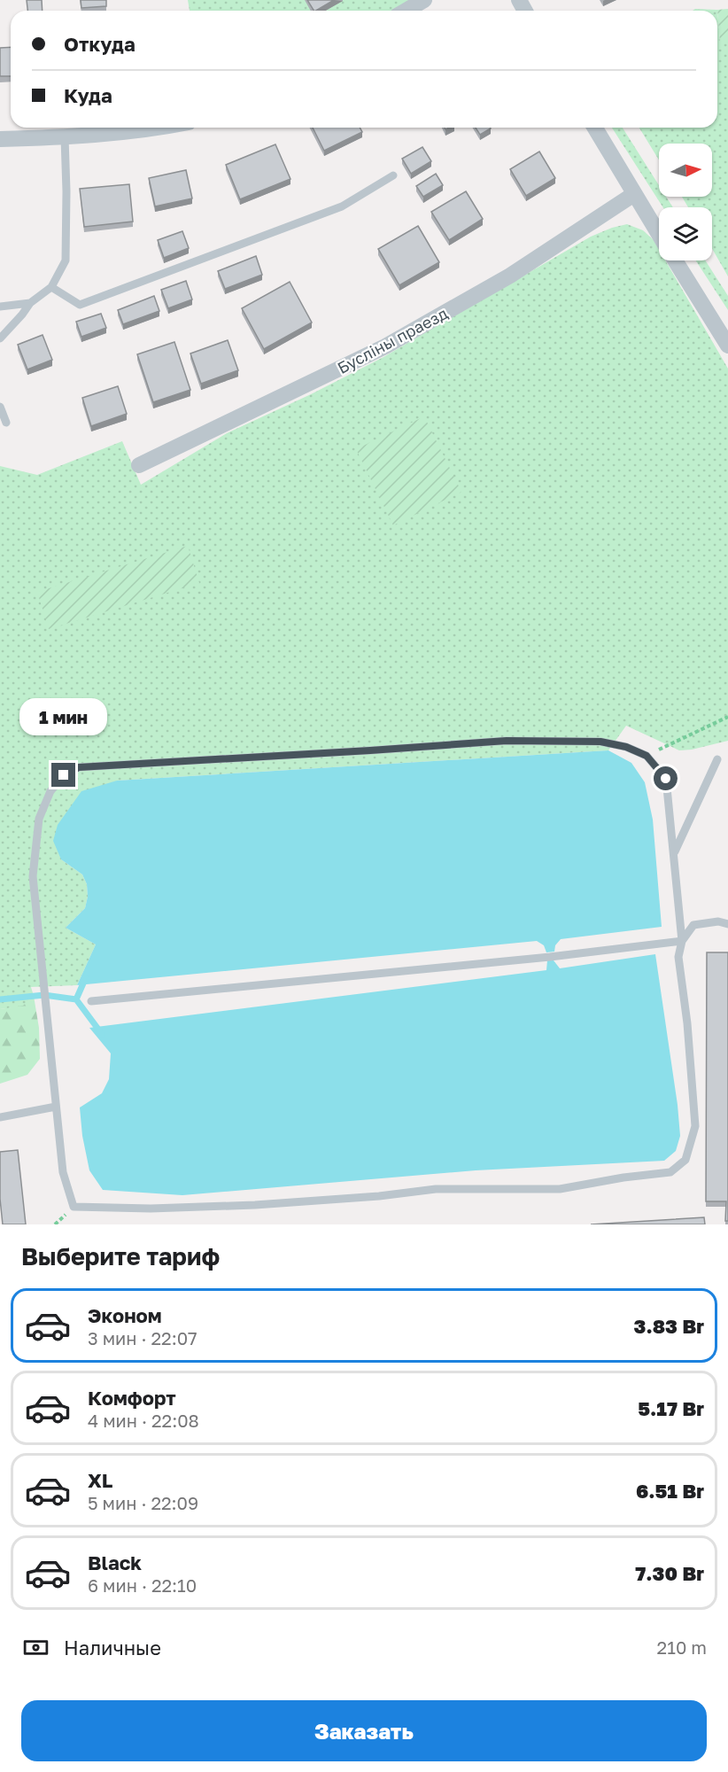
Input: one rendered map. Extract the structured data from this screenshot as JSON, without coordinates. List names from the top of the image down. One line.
{"streets":{"street":["Бусліны праезд"]},"north":"right","page":{"banner":["Откуда","Куда"],"bubble":"1 мин","heading":"Выберите тариф","list":[{"name":"Эконом","note":"3 мин · 22:07","value":"3.83 Br"},{"name":"Комфорт","note":"4 мин · 22:08","value":"5.17 Br"},{"name":"XL","note":"5 мин · 22:09","value":"6.51 Br"},{"name":"Black","note":"6 мин · 22:10","value":"7.30 Br"}],"pay":["Наличные","210 m"],"buttons":"Заказать"}}
